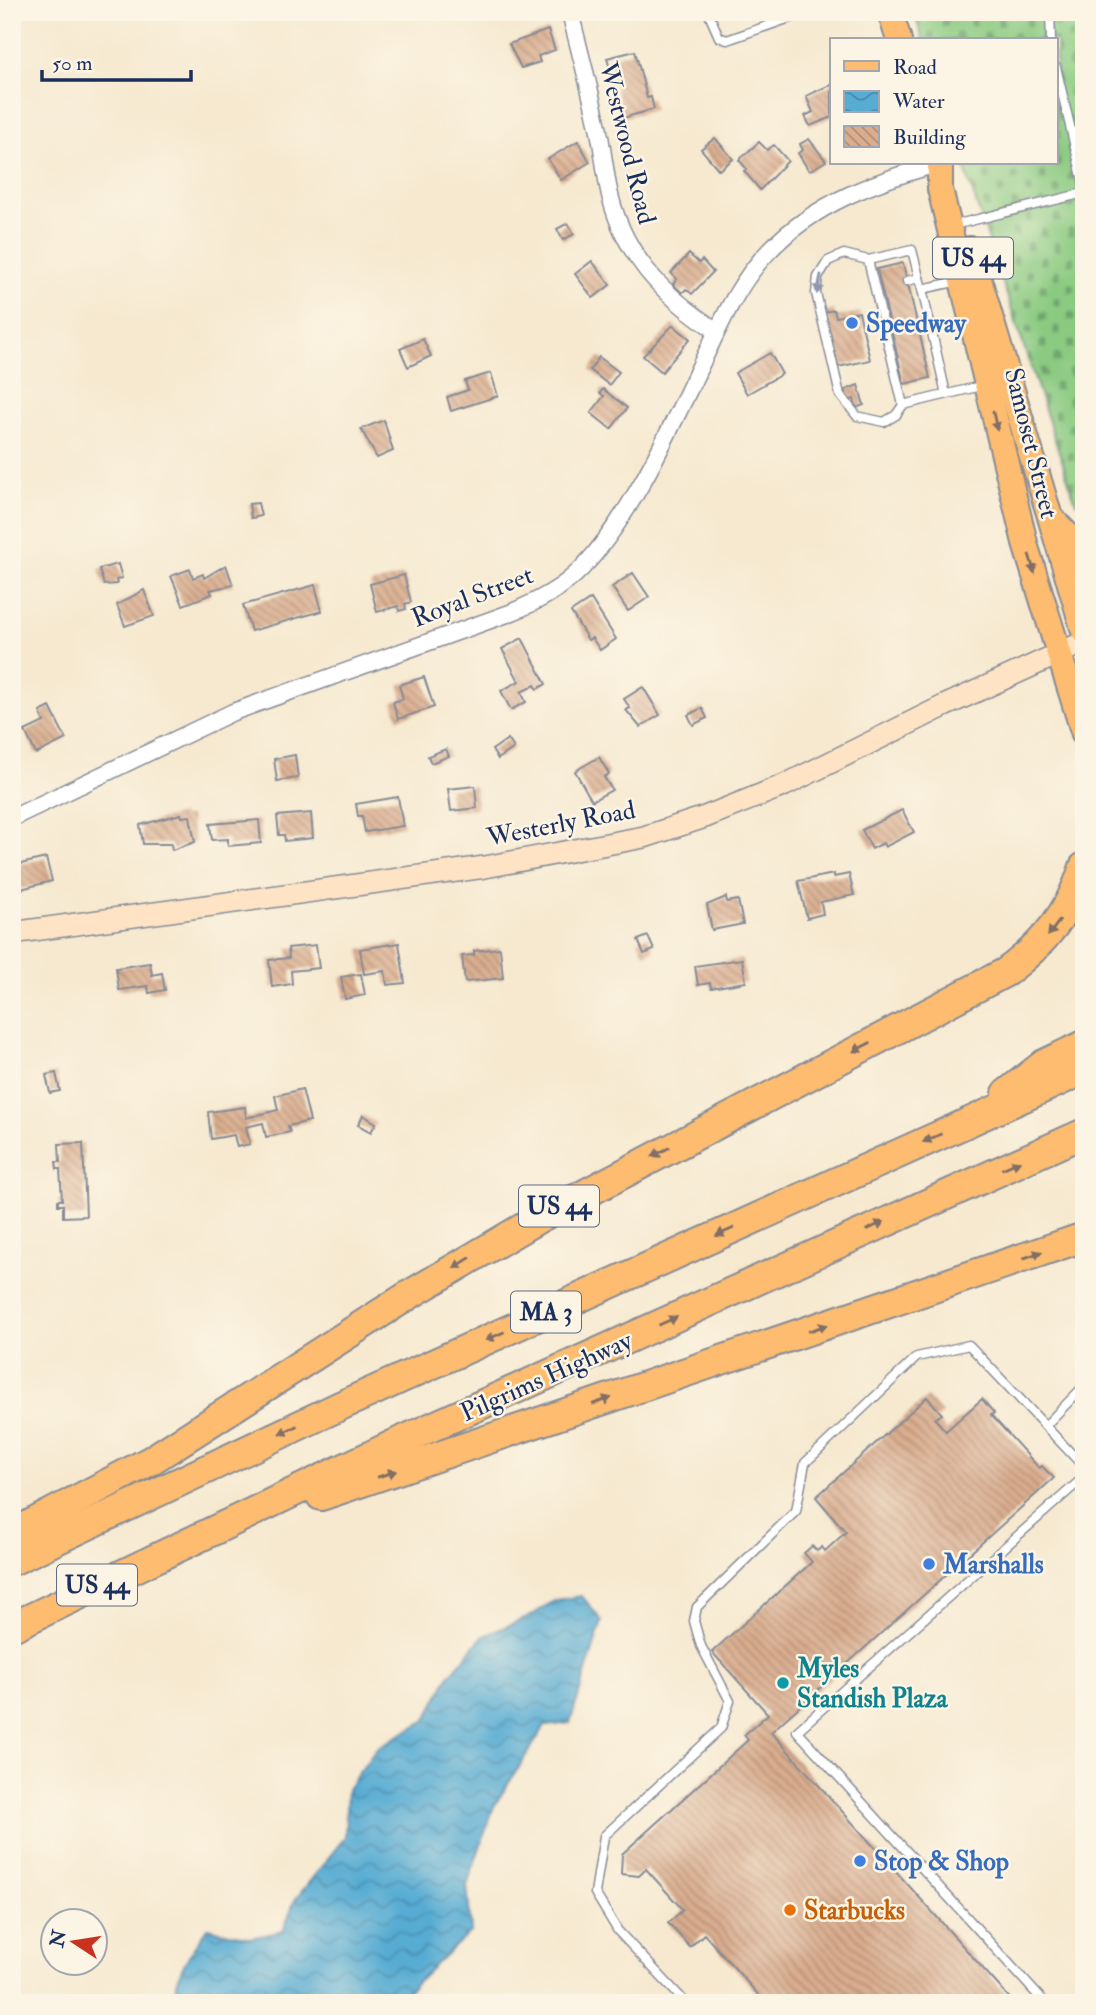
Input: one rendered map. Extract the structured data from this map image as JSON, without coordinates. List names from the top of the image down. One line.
{"streets":{"highway":["US 44","MA 3","Pilgrims Highway"],"main road":["Samoset Street"],"street":["Westwood Road","Royal Street","Westerly Road"]},"crossings":[["Westwood Road","Royal Street"],["Samoset Street","Westerly Road"]],"places":["Speedway","Marshalls","Myles Standish Plaza","Stop & Shop","Starbucks"],"legend":["Road","Water","Building"],"scale_bar":"50 m","north":"left"}
